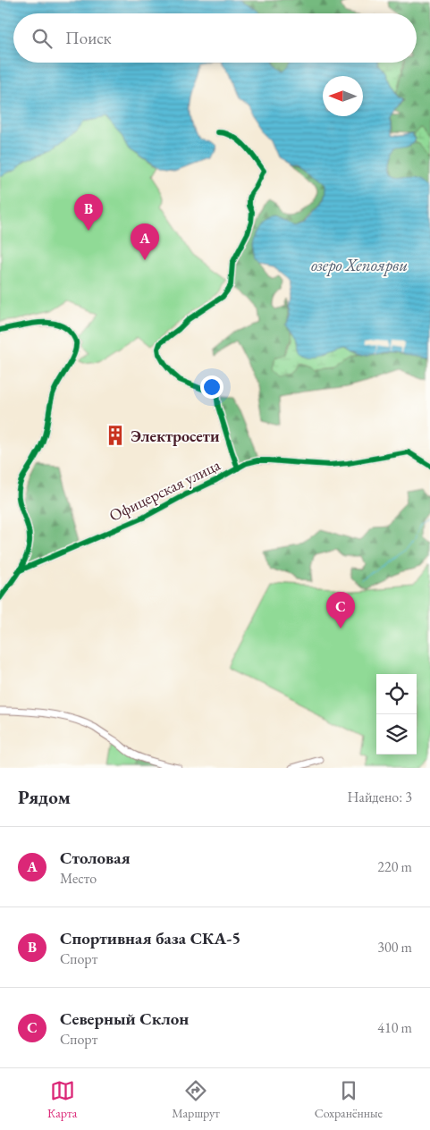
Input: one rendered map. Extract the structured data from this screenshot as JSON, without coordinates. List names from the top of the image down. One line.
{"streets":{"street":["Офицерская улица"]},"water":["озеро Хепоярви"],"places":{"building":["Электросети"]},"north":"left","page":{"search":"Поиск","pins":["B","A","C"],"heading":["Рядом","Найдено: 3"],"list":[{"mark":"A","name":"Столовая","note":"Место","value":"220 m"},{"mark":"B","name":"Спортивная база СКА-5","note":"Спорт","value":"300 m"},{"mark":"C","name":"Северный Склон","note":"Спорт","value":"410 m"}],"nav":["Карта","Маршрут","Сохранённые"]}}
